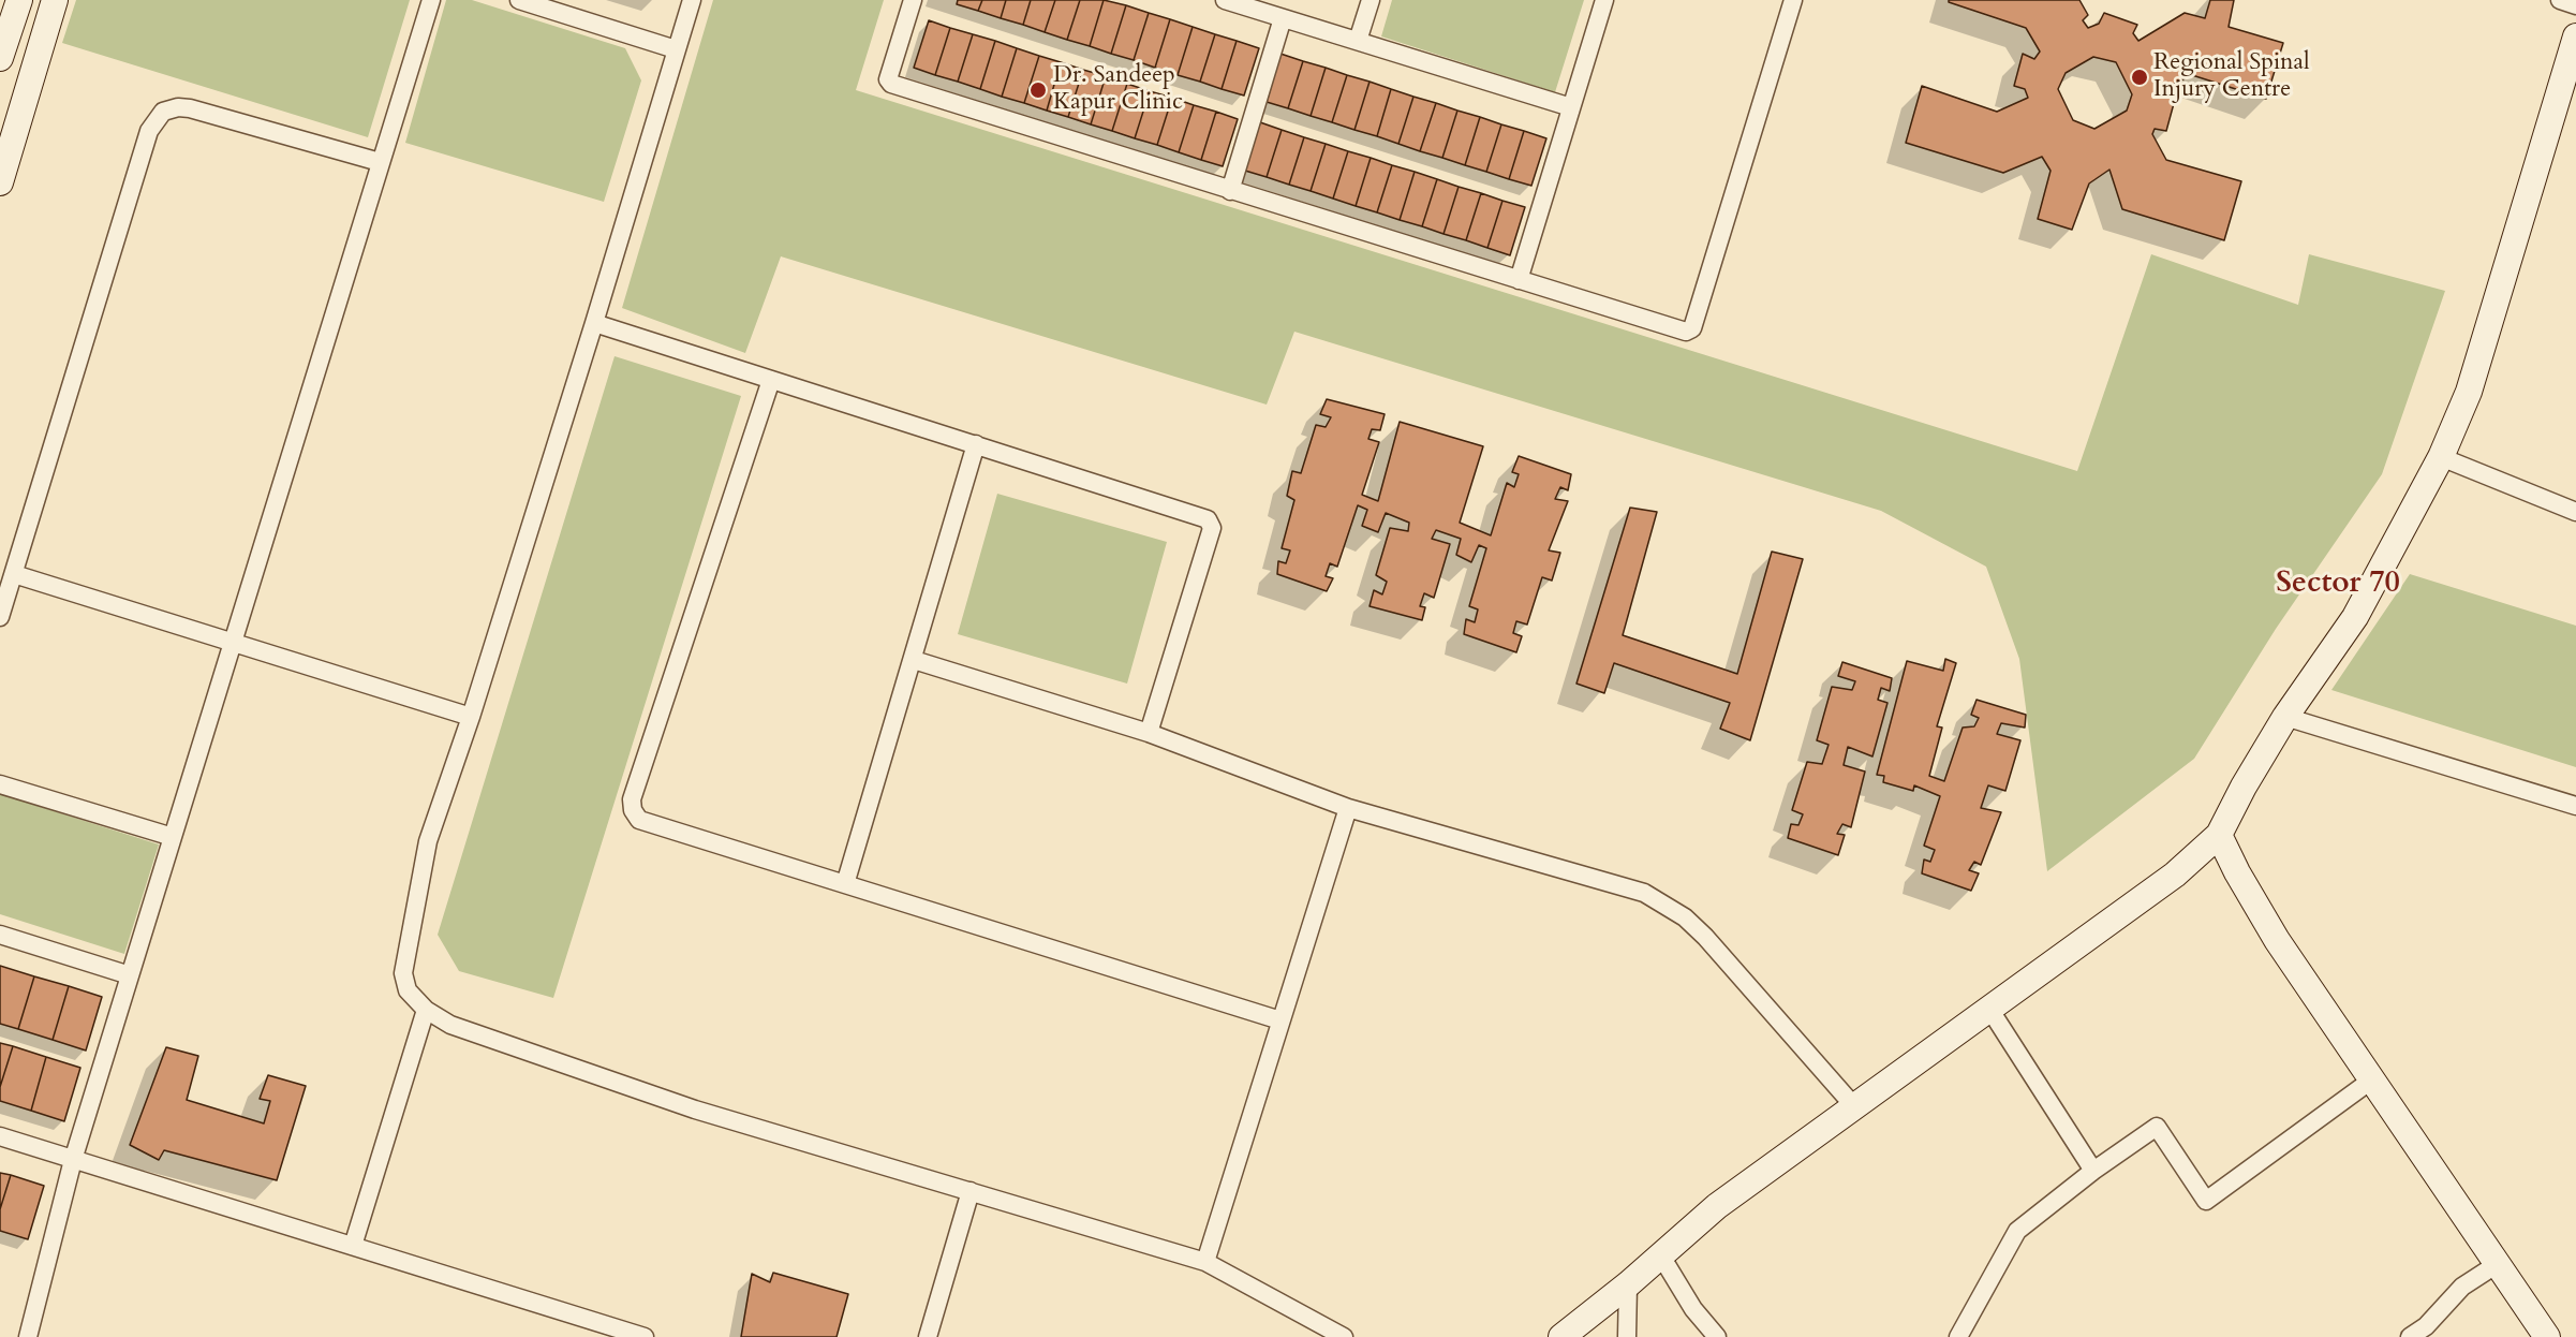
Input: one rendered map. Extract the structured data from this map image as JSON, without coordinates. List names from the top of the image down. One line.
{"districts":["Sector 70"],"places":["Regional Spinal Injury Centre","Dr. Sandeep Kapur Clinic"]}
